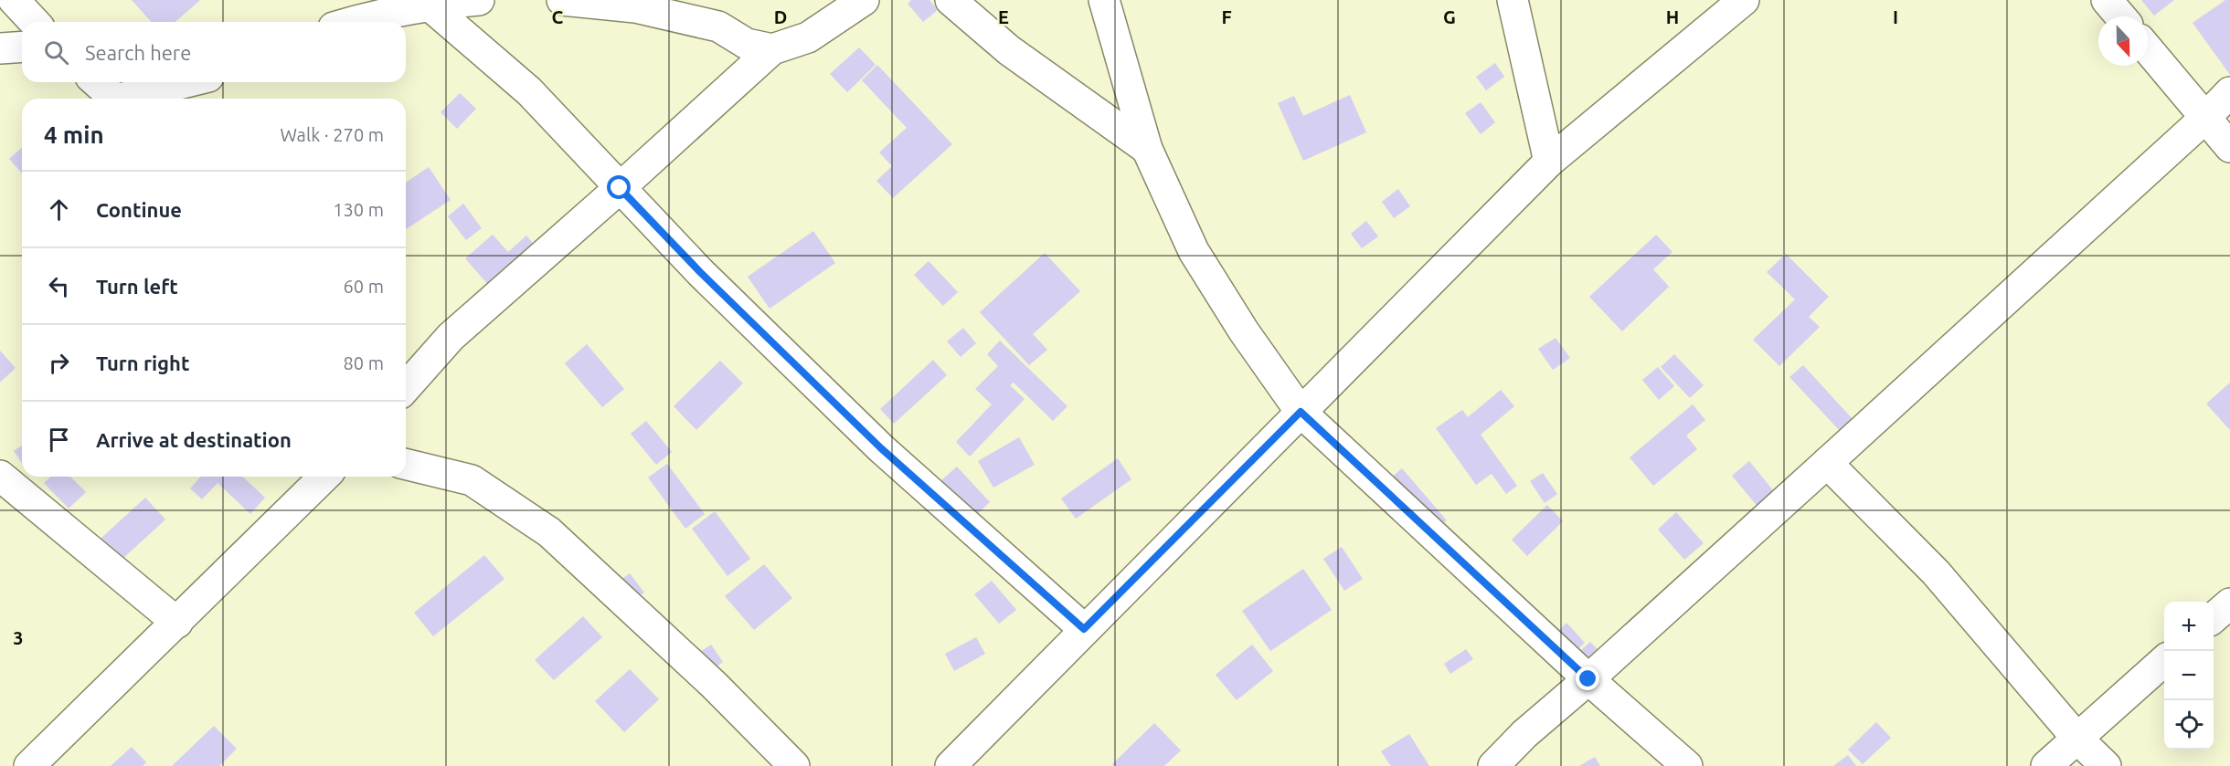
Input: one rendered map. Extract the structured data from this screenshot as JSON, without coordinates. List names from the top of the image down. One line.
{"north":"bottom","page":{"search":"Search here","heading":["4 min","Walk · 270 m"],"list":[["Continue","130 m"],["Turn left","60 m"],["Turn right","80 m"],"Arrive at destination"],"map_buttons":["+","−"]},"grid":{"columns":["C","D","E","F","G","H","I"],"rows":["3"]}}
